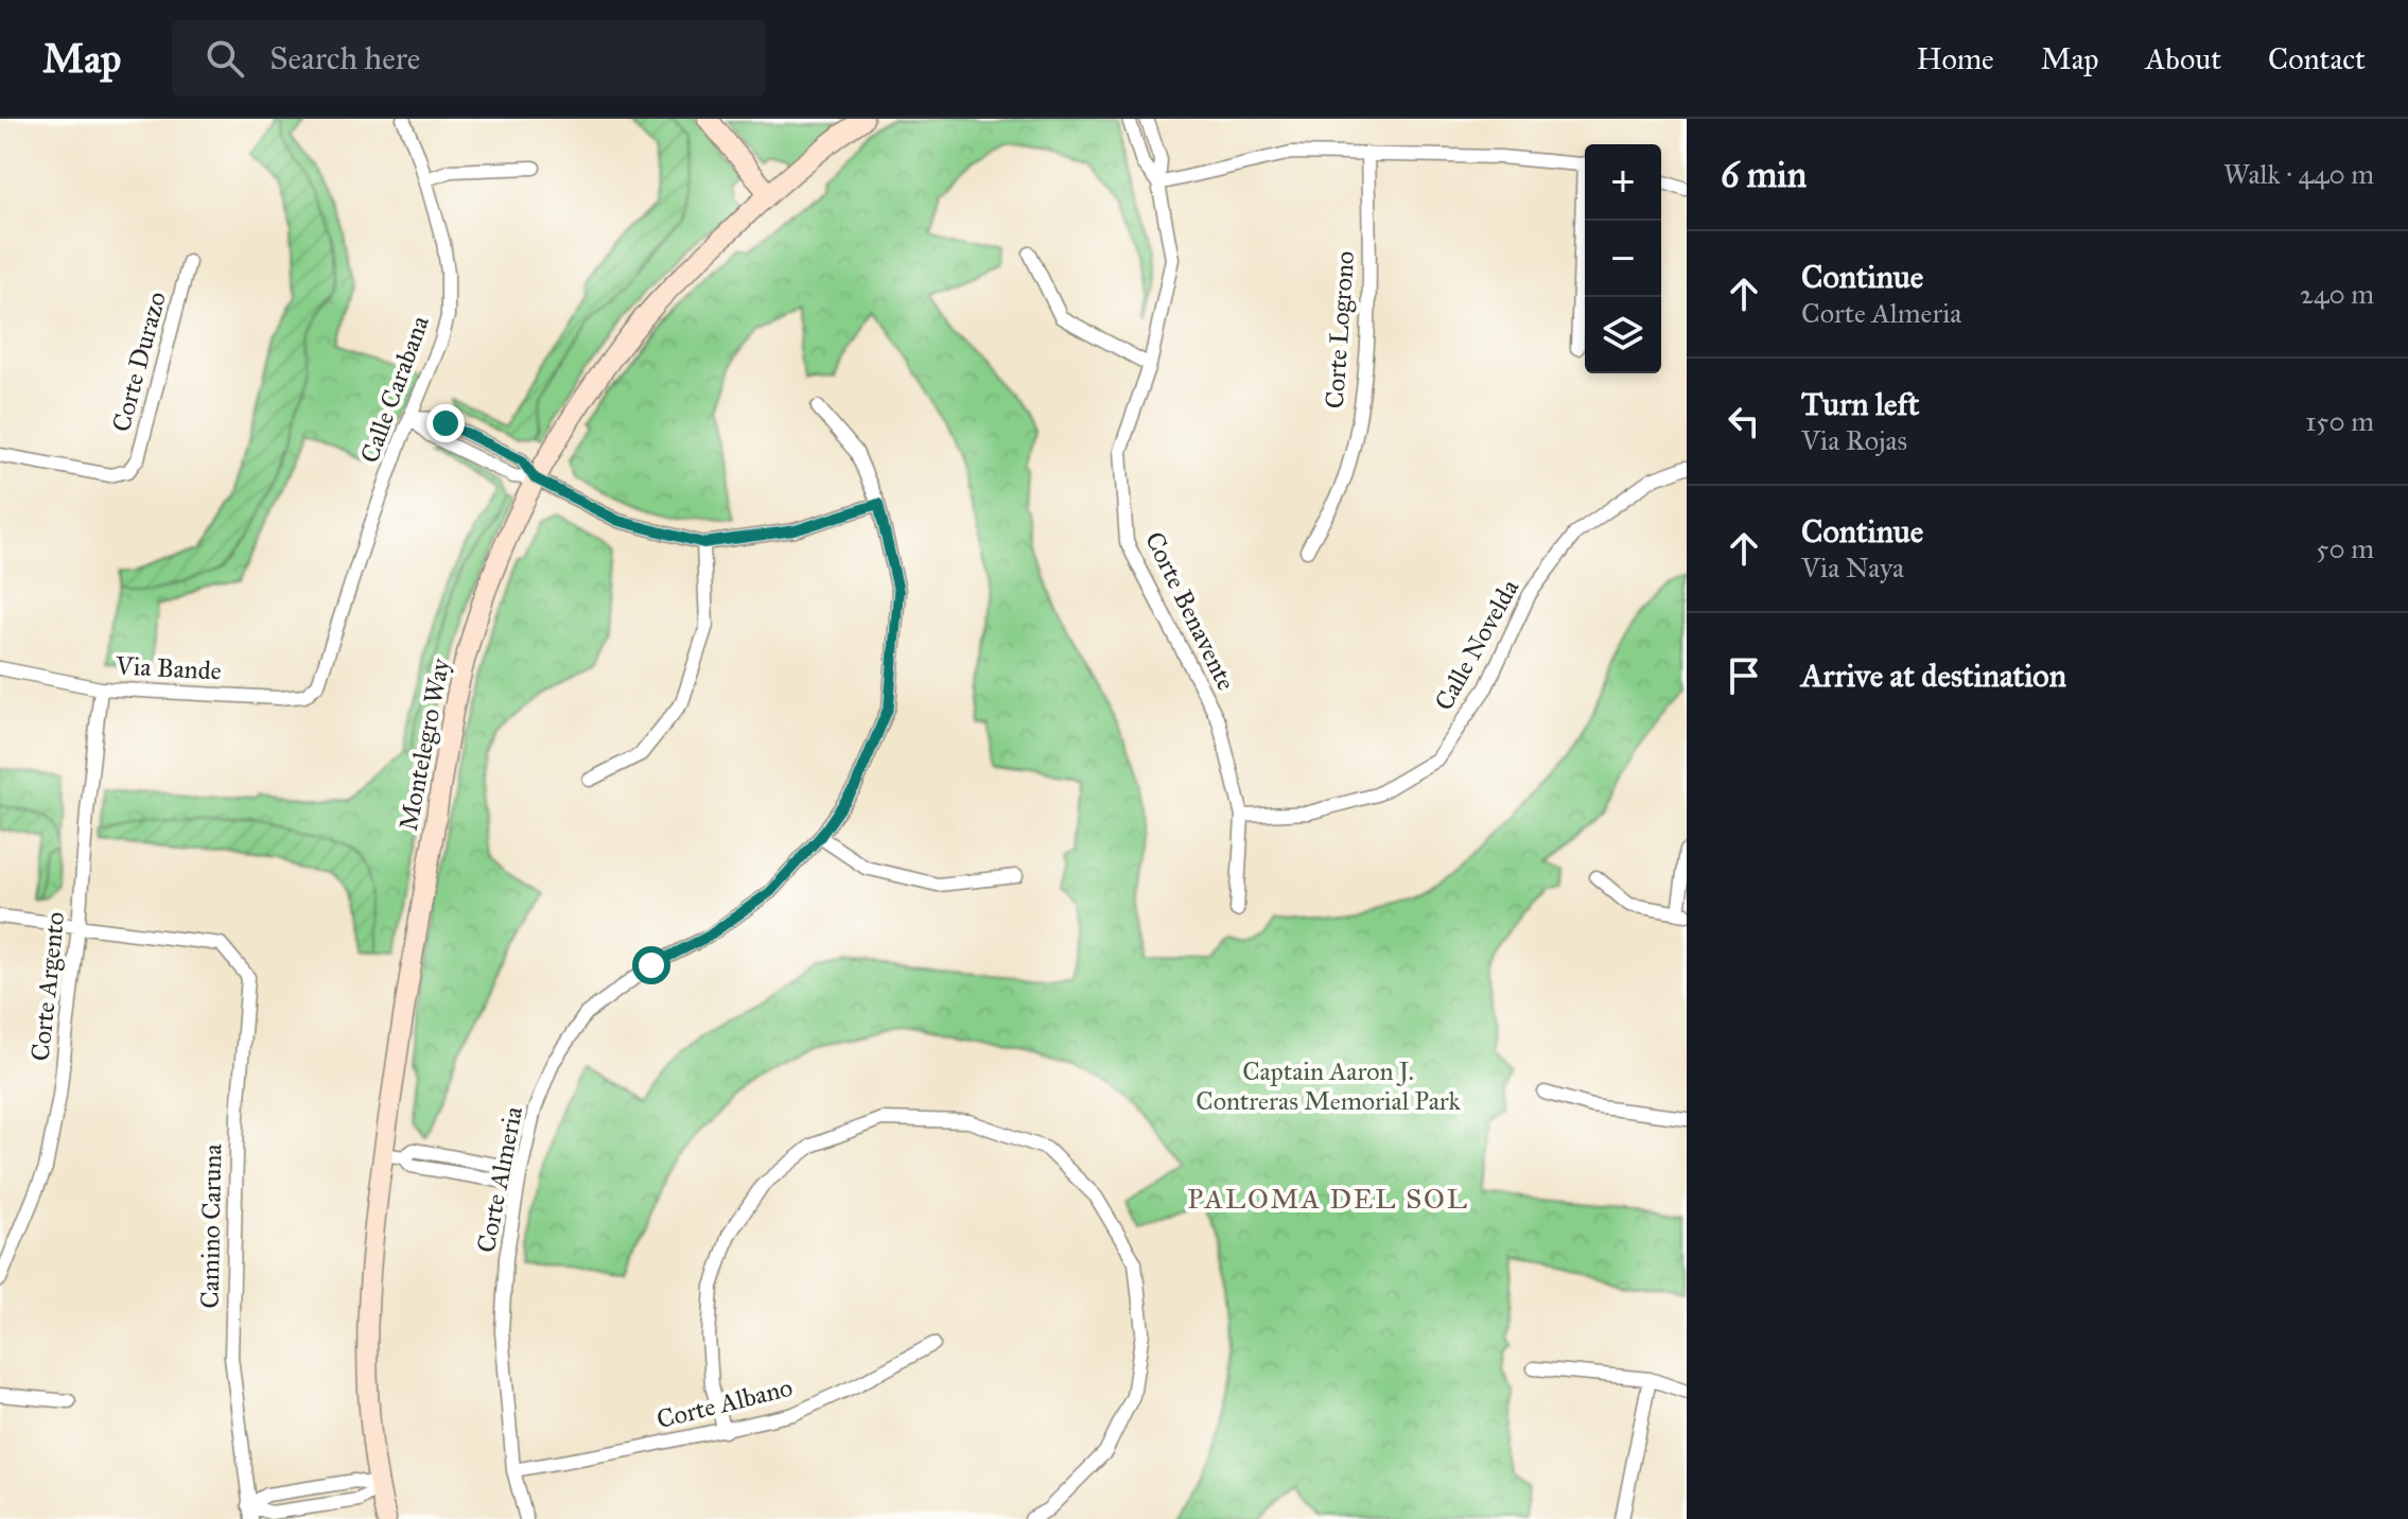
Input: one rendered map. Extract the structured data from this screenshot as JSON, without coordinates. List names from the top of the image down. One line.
{"streets":{"street":["Corte Logrono","Corte Durazo","Calle Carabana","Corte Benavente","Calle Novelda","Via Bande","Montelegro Way","Corte Argento","Corte Almeria","Camino Caruna","Corte Albano"]},"crossings":[["Calle Carabana","Via Bande"],["Corte Benavente","Calle Novelda"],["Via Bande","Corte Argento"],["Corte Argento","Camino Caruna"],["Corte Almeria","Corte Albano"]],"districts":["PALOMA DEL SOL"],"parks":["Captain Aaron J. Contreras Memorial Park"],"page":{"header":"Map","search":"Search here","nav":["Home","Map","About","Contact"],"heading":["6 min","Walk · 440 m"],"map_buttons":["+","−"],"list":[["Continue","Corte Almeria","240 m"],["Turn left","Via Rojas","150 m"],["Continue","Via Naya","50 m"],"Arrive at destination"]}}
